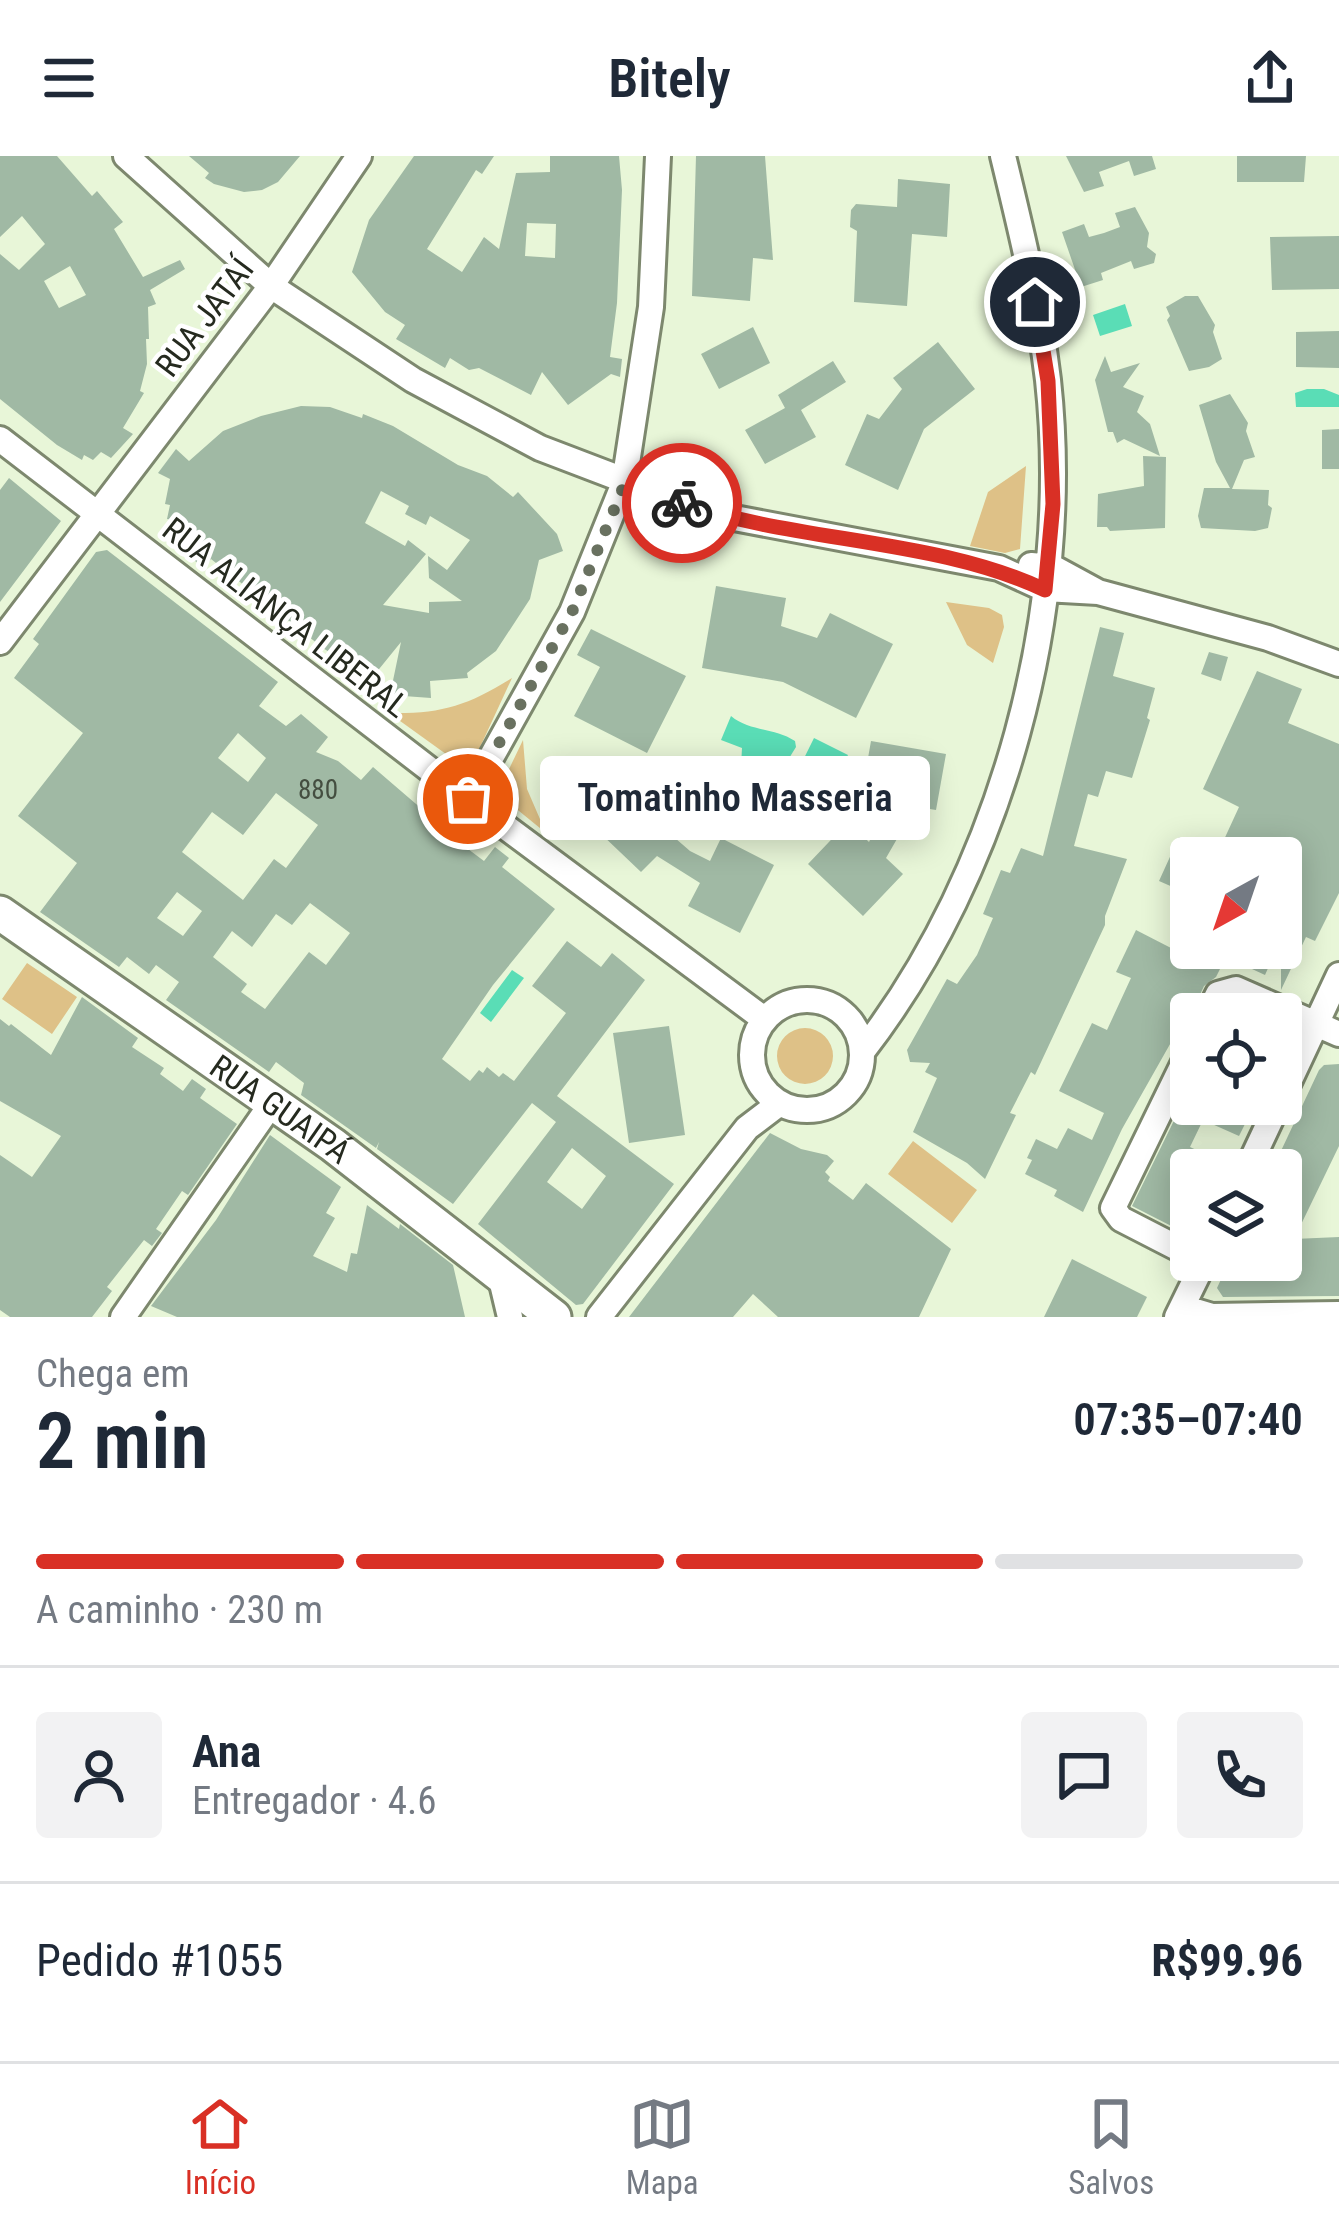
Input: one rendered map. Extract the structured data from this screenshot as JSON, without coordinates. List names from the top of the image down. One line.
{"streets":{"main road":["RUA GUAIPÁ"],"street":["RUA JATAÍ","RUA ALIANÇA LIBERAL"]},"crossings":[["RUA JATAÍ","RUA ALIANÇA LIBERAL"]],"places":["Tomatinho Masseria"],"house_numbers":["880"],"north":"bottom left","page":{"header":"Bitely","bubble":"Tomatinho Masseria","heading":["2 min","Chega em","07:35–07:40"],"panel":["Ana","Entregador · 4.6","Pedido #1055","R$99.96"],"bar":"A caminho · 230 m","tabs":["Início","Mapa","Salvos"]}}
